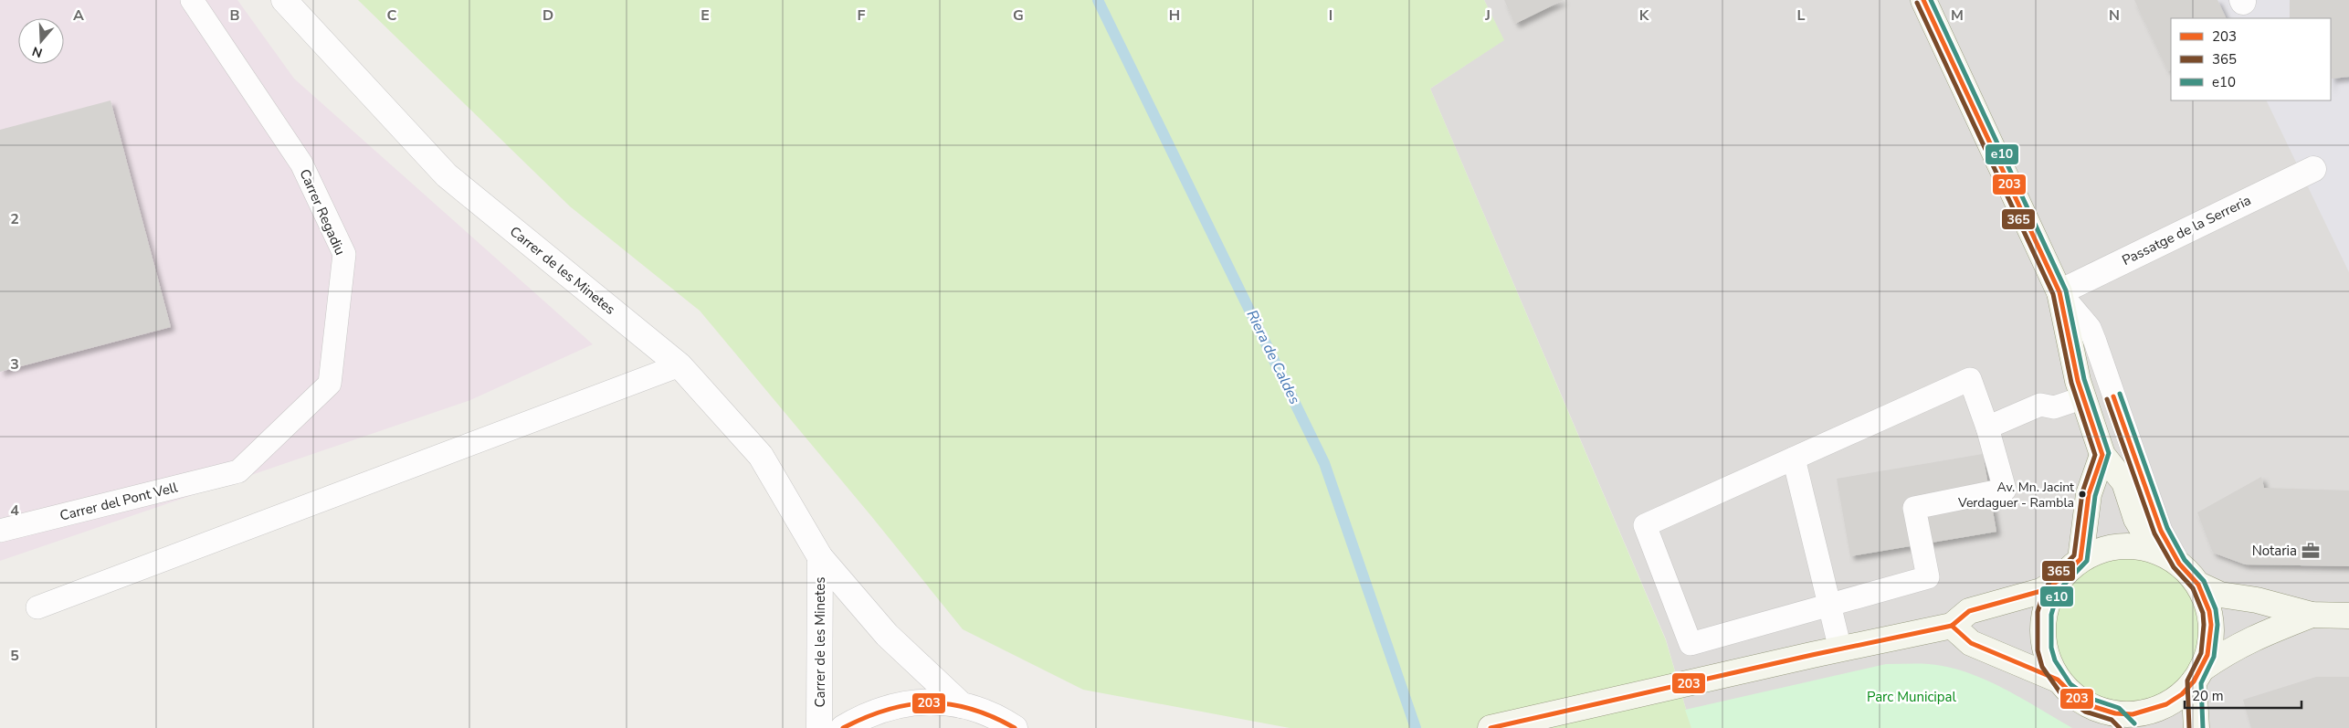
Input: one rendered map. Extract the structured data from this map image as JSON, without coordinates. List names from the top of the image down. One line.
{"streets":{"street":["Passatge de la Serreria","Carrer de les Minetes"],"lane":["Carrer Regadiu","Carrer del Pont Vell"]},"crossings":[["Carrer Regadiu","Carrer del Pont Vell"]],"water":["Riera de Caldes"],"parks":["Parc Municipal"],"places":{"other":["Av. Mn. Jacint Verdaguer - Rambla"],"office":["Notaria"]},"lines":["transit line 203","transit line e10","transit line 365"],"legend":["203","365","e10"],"scale_bar":"20 m","north":"bottom","grid":{"columns":["A","B","C","D","E","F","G","H","I","J","K","L","M","N"],"rows":["2","3","4","5"]}}
